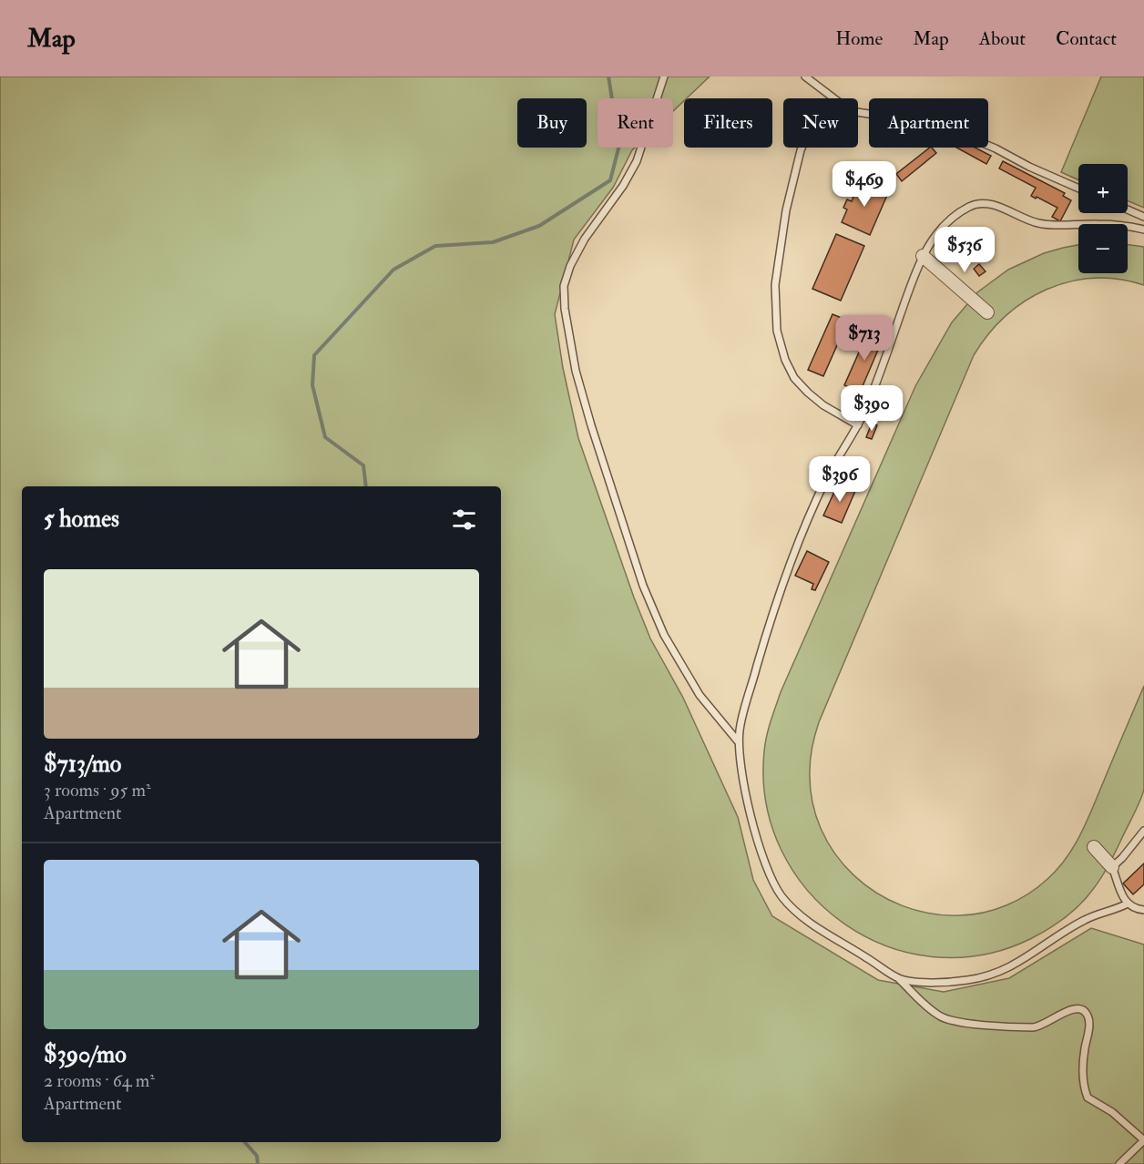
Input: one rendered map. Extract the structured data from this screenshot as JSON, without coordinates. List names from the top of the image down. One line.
{"page":{"header":"Map","nav":["Home","Map","About","Contact"],"chip":["Buy","Rent","Filters","New","Apartment"],"price":["$469","$536","$713","$390","$396"],"map_buttons":["+","−"],"heading":"5 homes","list":[{"name":"$713/mo","note":"3 rooms · 95 m² · Apartment"},{"name":"$390/mo","note":"2 rooms · 64 m² · Apartment"}]}}
